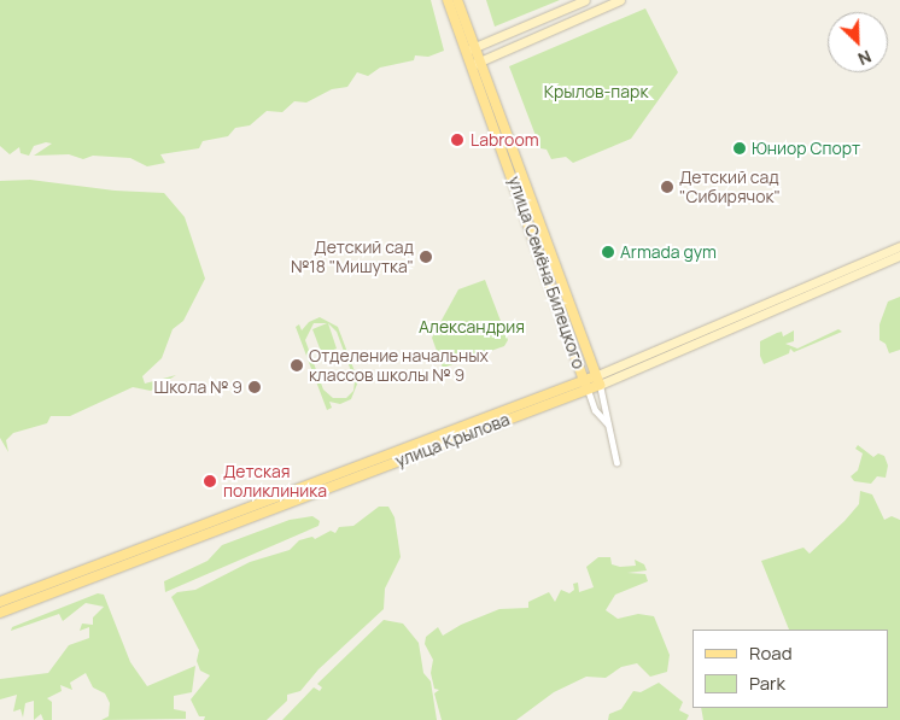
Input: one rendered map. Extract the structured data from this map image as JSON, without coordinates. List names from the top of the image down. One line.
{"streets":{"main road":["улица Семёна Билецкого","улица Крылова"]},"crossings":[["улица Семёна Билецкого","улица Крылова"]],"parks":["Крылов-парк","Александрия"],"places":["Labroom","Юниор Спорт","Детский сад \"Сибирячок\"","Armada gym","Детский сад №18 \"Мишутка\"","Отделение начальных классов школы № 9","Школа № 9","Детская поликлиника"],"legend":["Road","Park"],"north":"bottom right"}
